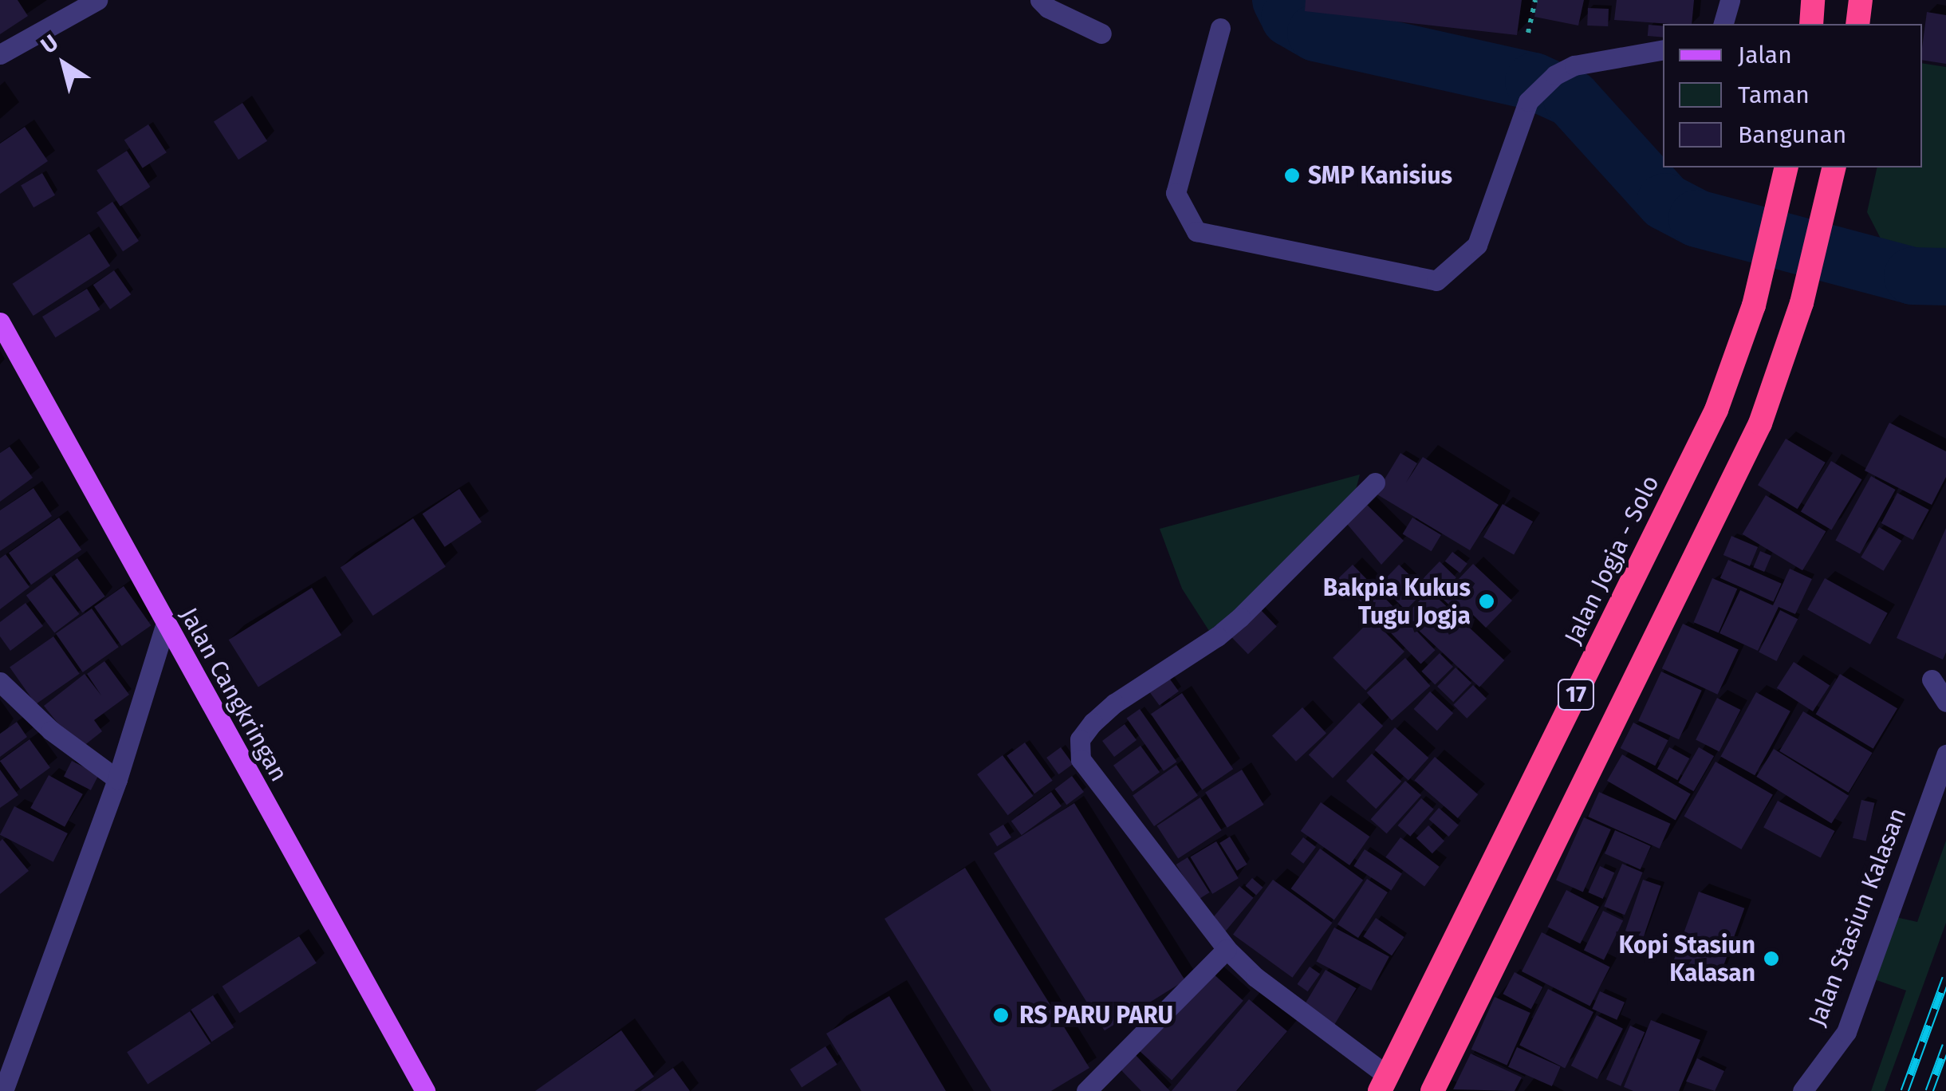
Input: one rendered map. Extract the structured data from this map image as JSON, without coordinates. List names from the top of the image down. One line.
{"streets":{"highway":["Jalan Jogja - Solo","17"],"main road":["Jalan Cangkringan"],"street":["Jalan Stasiun Kalasan"]},"places":["SMP Kanisius","Bakpia Kukus Tugu Jogja","Kopi Stasiun Kalasan","RS PARU PARU"],"legend":["Jalan","Taman","Bangunan"],"north":"top left"}
